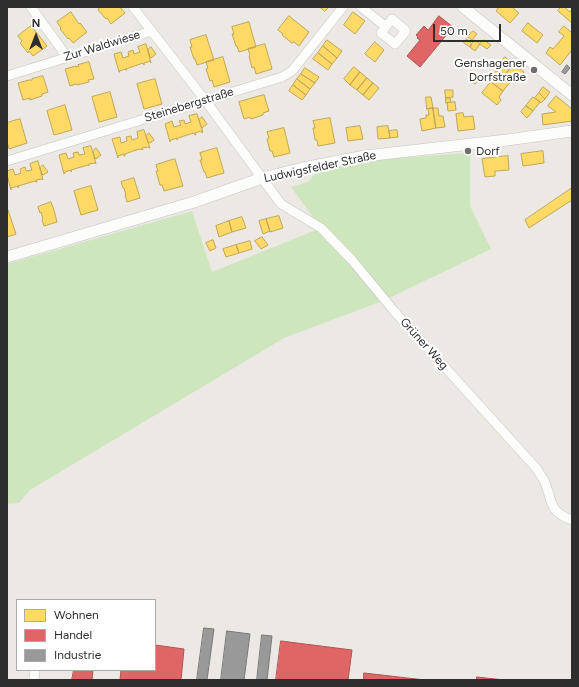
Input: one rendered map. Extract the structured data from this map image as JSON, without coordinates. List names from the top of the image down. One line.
{"streets":{"street":["Zur Waldwiese","Steinebergstraße","Ludwigsfelder Straße","Grüner Weg"]},"crossings":[["Zur Waldwiese","Grüner Weg"],["Steinebergstraße","Grüner Weg"],["Ludwigsfelder Straße","Grüner Weg"]],"places":["Genshagener Dorfstraße","Dorf"],"legend":["Wohnen","Handel","Industrie"],"scale_bar":"50 m","north":"top"}
